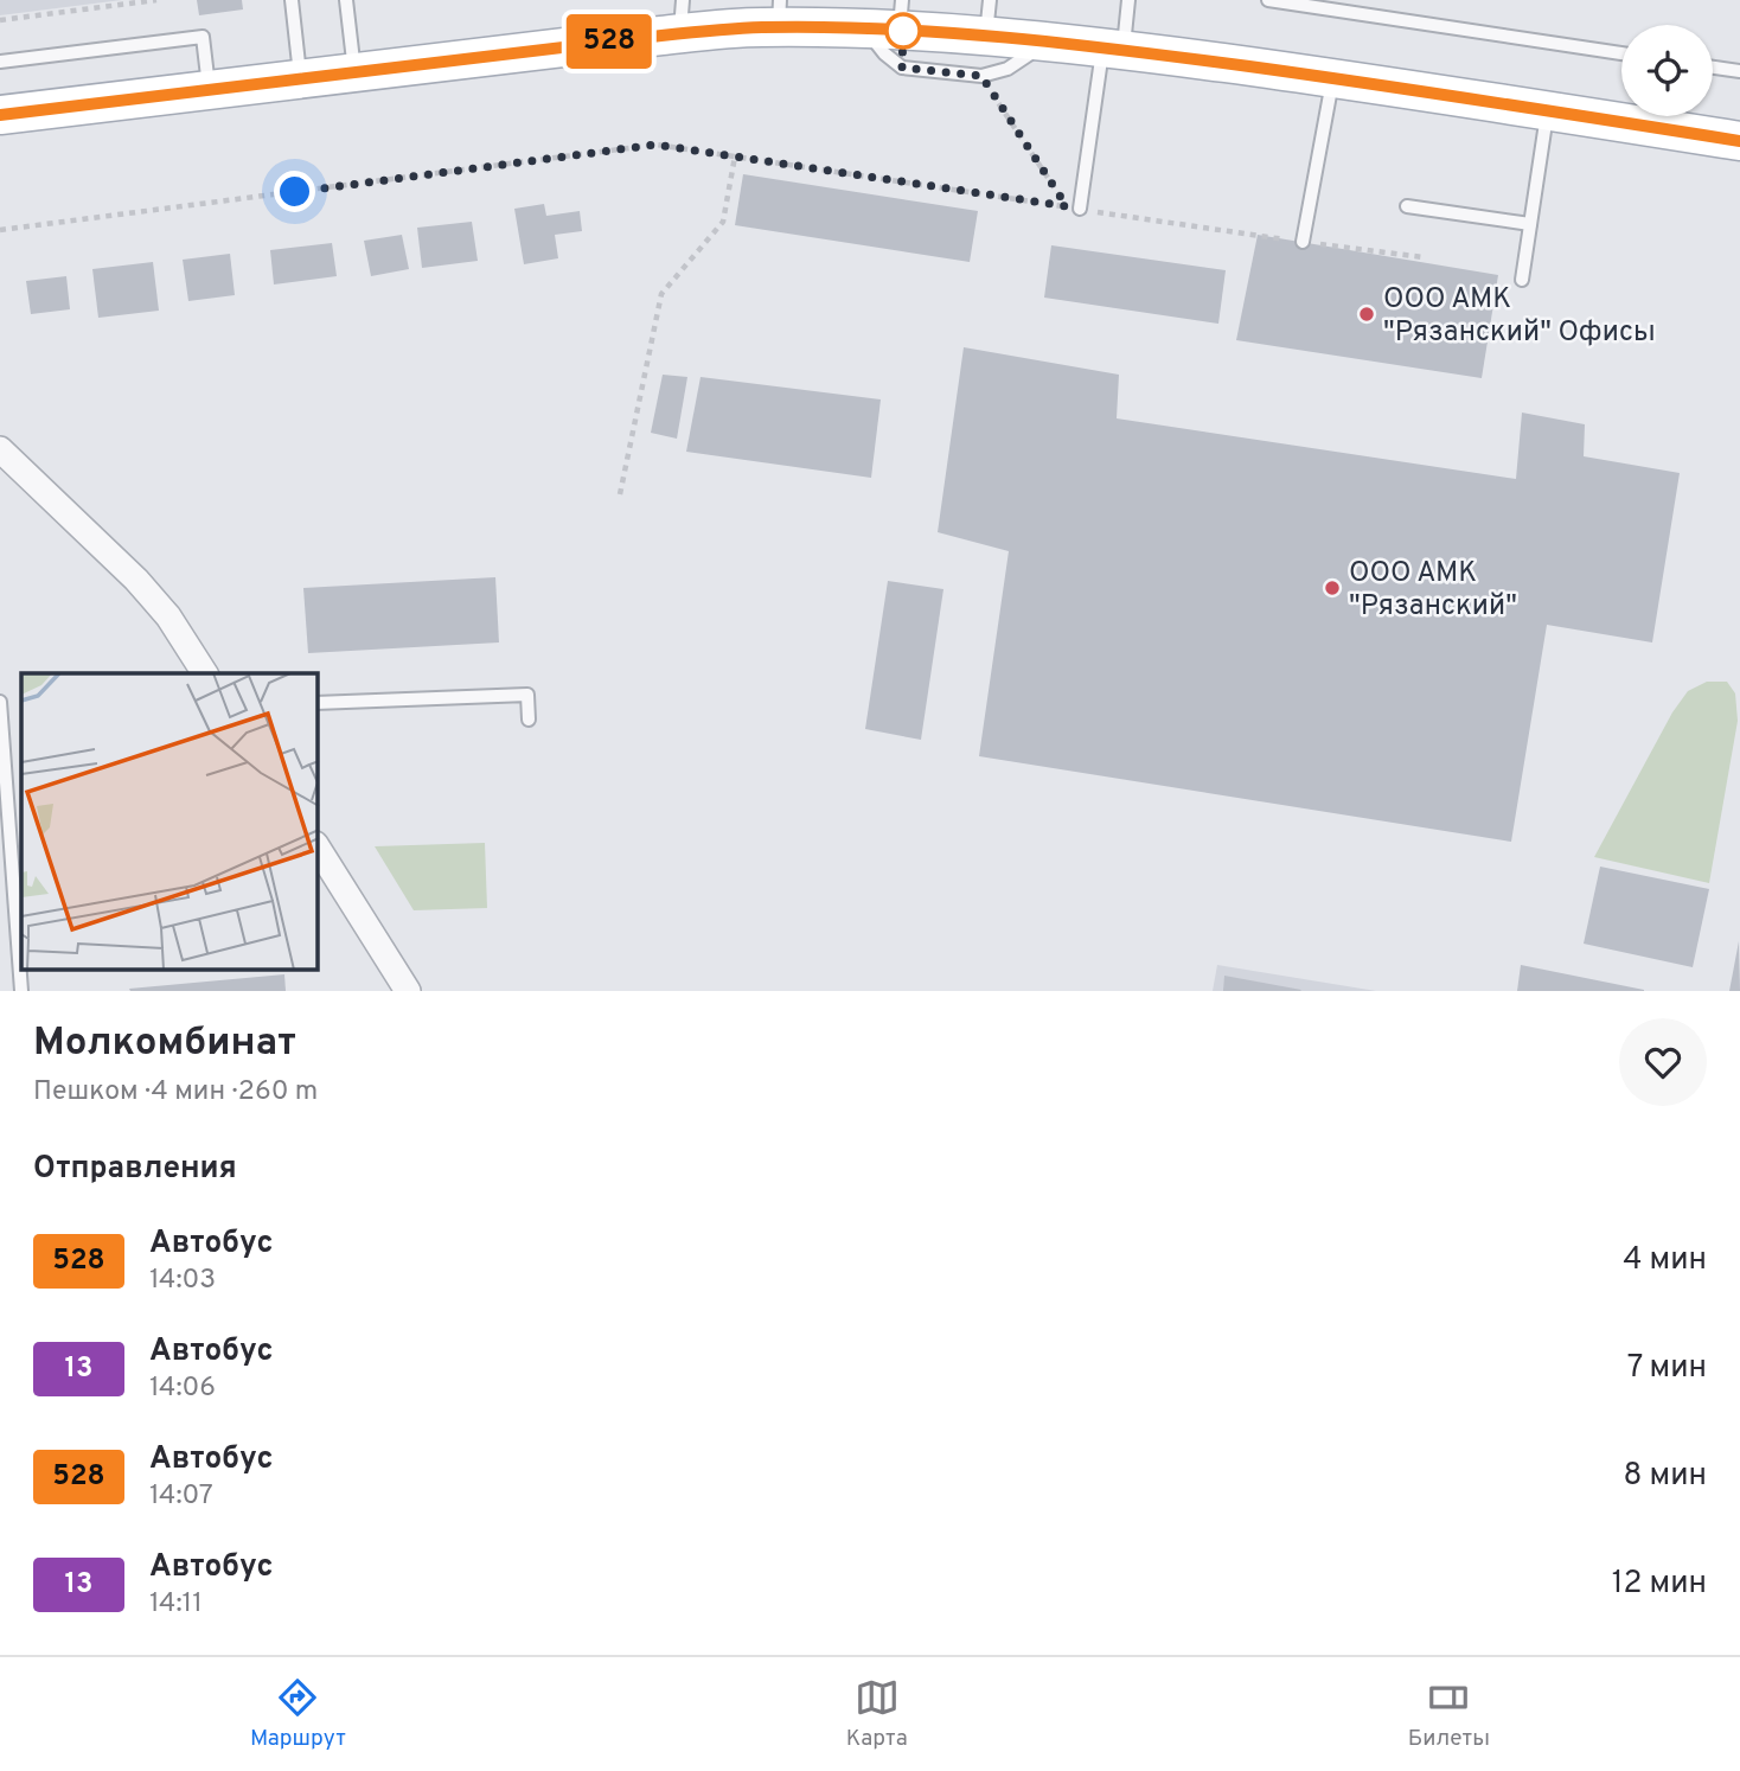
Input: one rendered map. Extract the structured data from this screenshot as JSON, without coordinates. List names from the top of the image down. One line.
{"places":["ООО АМК \"Рязанский\" Офисы","ООО АМК \"Рязанский\""],"lines":["bus line 528"],"page":{"on_map":"528","heading":[["Молкомбинат","Пешком · 4 мин · 260 m"],"Отправления"],"list":[{"mark":"528","name":"Автобус","note":"14:03","value":"4 мин"},{"mark":"13","name":"Автобус","note":"14:06","value":"7 мин"},{"mark":"528","name":"Автобус","note":"14:07","value":"8 мин"},{"mark":"13","name":"Автобус","note":"14:11","value":"12 мин"}],"tabs":["Маршрут","Карта","Билеты"]}}
